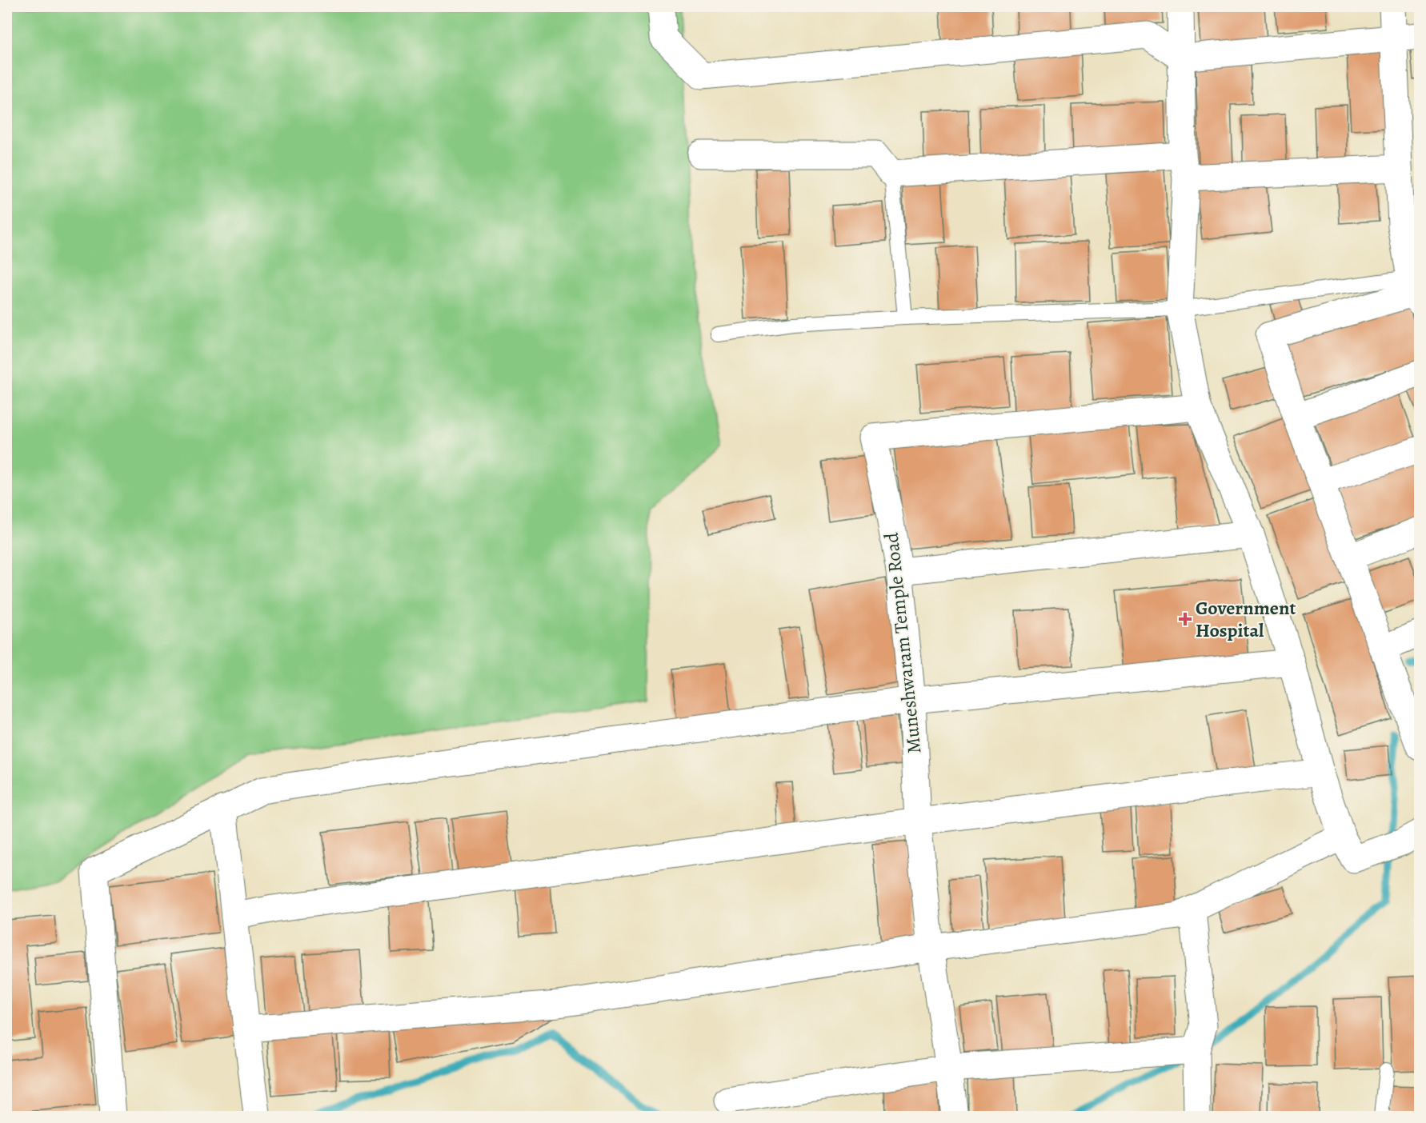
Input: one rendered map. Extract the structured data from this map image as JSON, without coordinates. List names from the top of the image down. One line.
{"streets":{"street":["Muneshwaram Temple Road"]},"places":{"health":["Government Hospital"]}}
